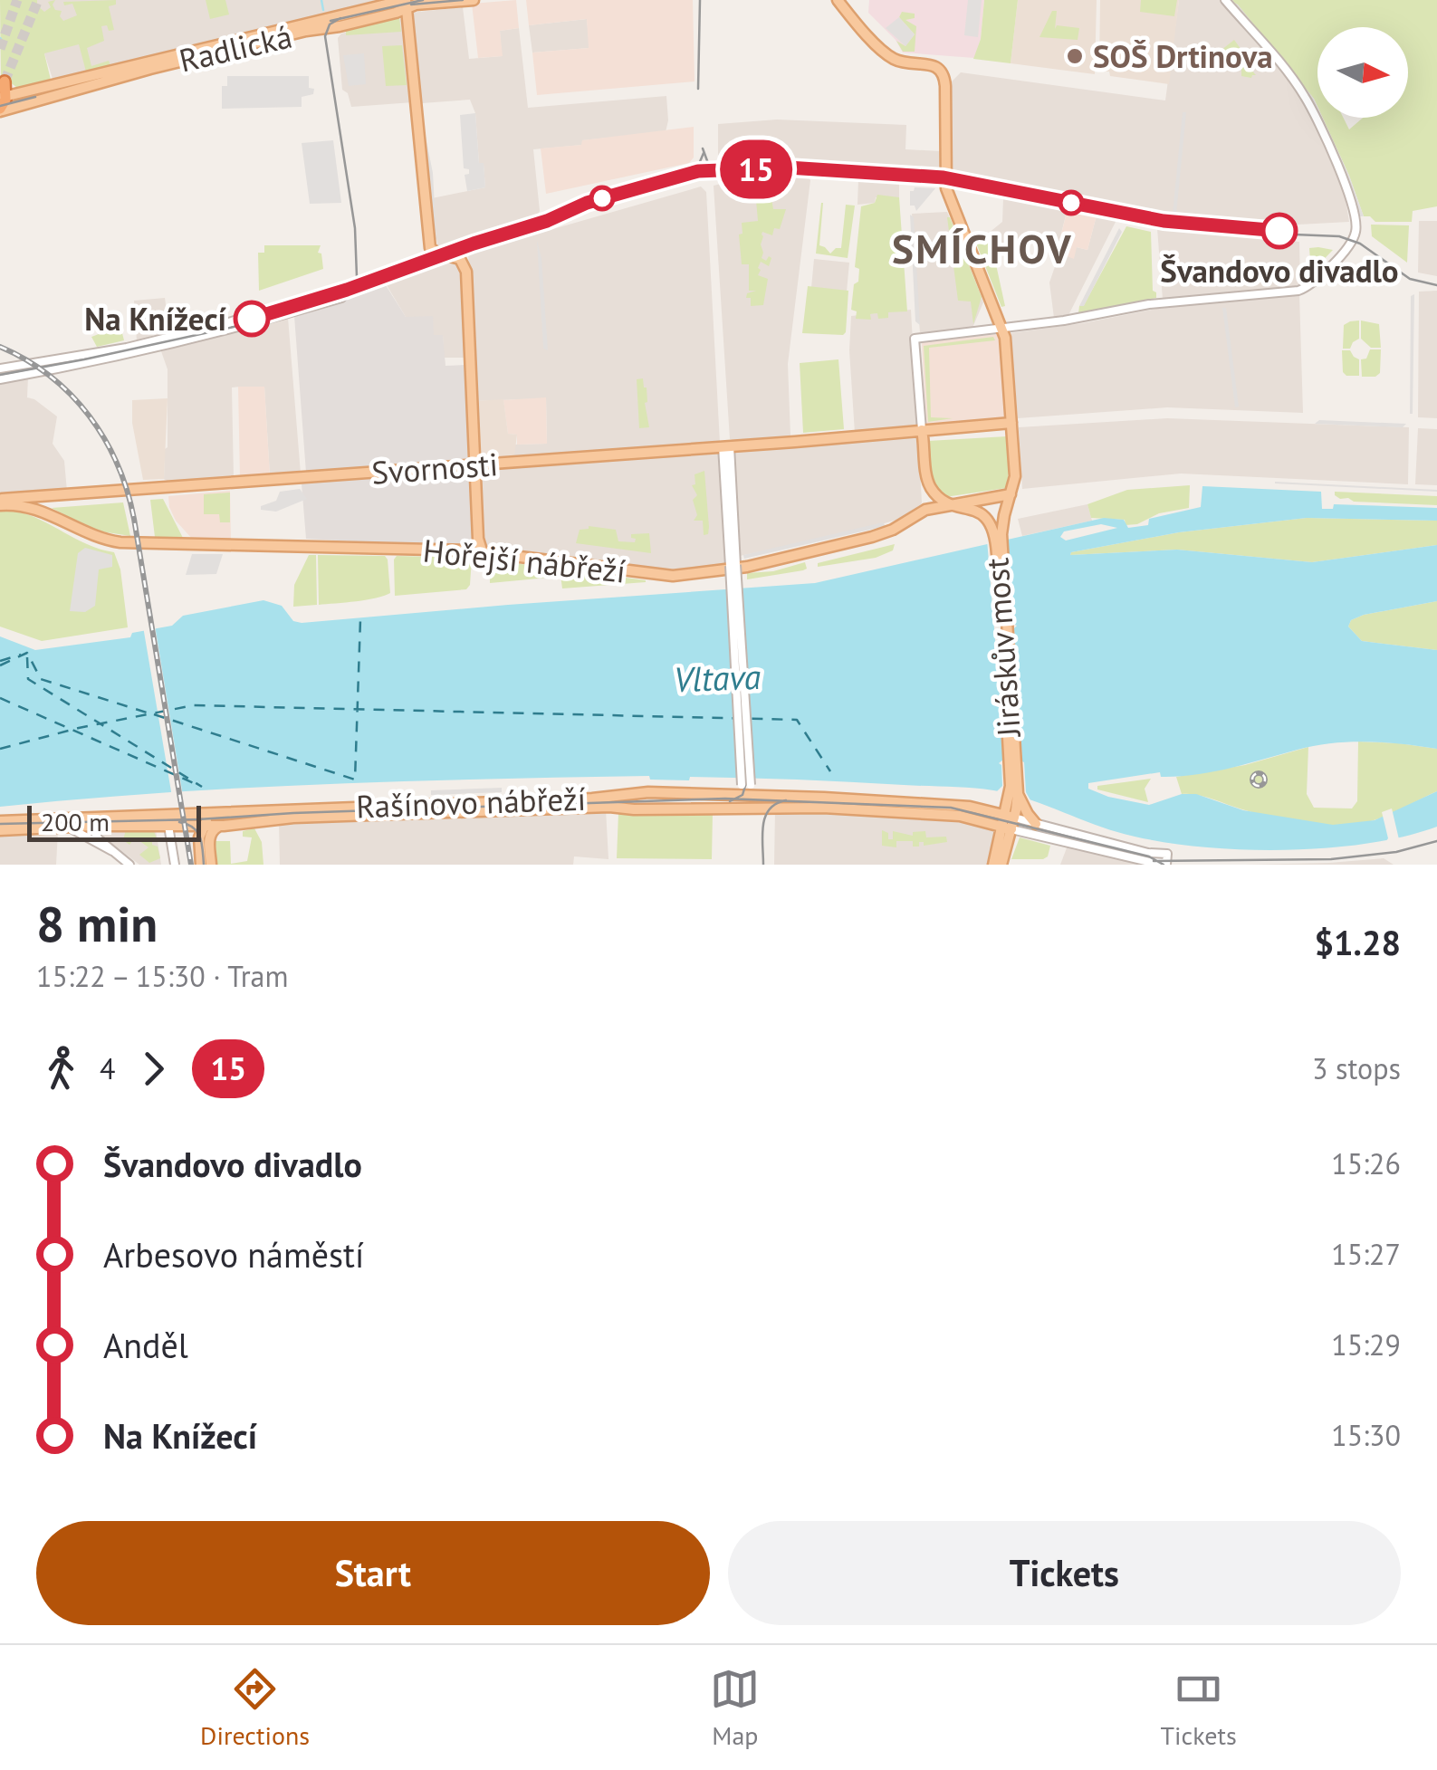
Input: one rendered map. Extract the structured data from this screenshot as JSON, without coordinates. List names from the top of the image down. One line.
{"streets":{"main road":["Radlická","Svornosti","Hořejší nábřeží","Jiráskův most","Rašínovo nábřeží"]},"crossings":[["Svornosti","Jiráskův most"],["Hořejší nábřeží","Jiráskův most"],["Jiráskův most","Rašínovo nábřeží"]],"districts":["SMÍCHOV"],"water":["Vltava"],"places":["SOŠ Drtinova","Švandovo divadlo","Na Knížecí"],"lines":["tram line 15"],"scale_bar":"200 m","north":"right","page":{"on_map":"15","scale":"200 m","heading":["8 min","15:22 – 15:30 · Tram","$1.28"],"legs":["4","15","3 stops"],"list":[{"name":"Švandovo divadlo","value":"15:26"},{"name":"Arbesovo náměstí","value":"15:27"},{"name":"Anděl","value":"15:29"},{"name":"Na Knížecí","value":"15:30"}],"buttons":["Start","Tickets"],"tabs":["Directions","Map","Tickets"]}}
